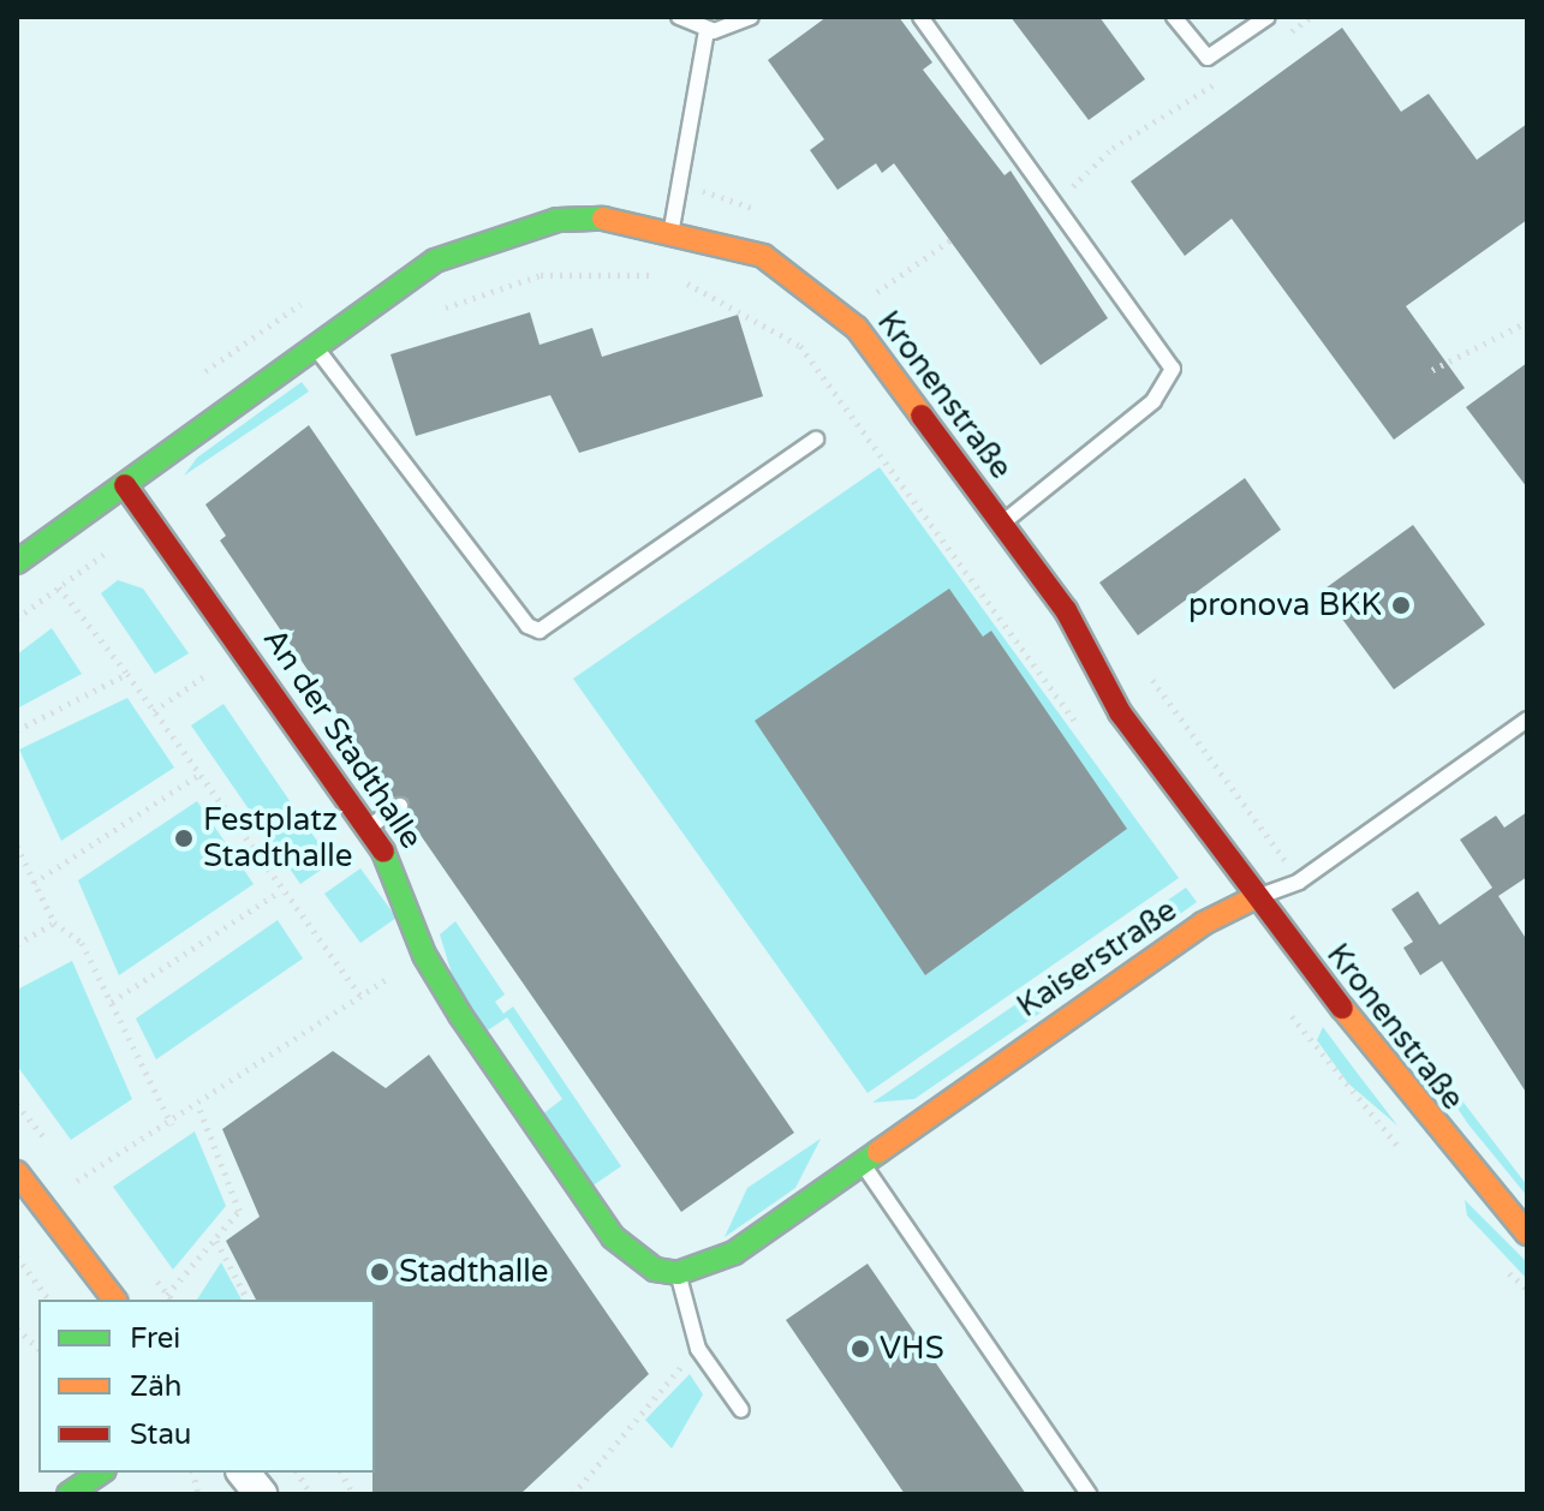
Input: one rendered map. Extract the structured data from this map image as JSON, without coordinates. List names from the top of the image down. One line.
{"streets":{"street":["Kronenstraße","An der Stadthalle","Kaiserstraße"]},"crossings":[["Kronenstraße","An der Stadthalle"],["Kronenstraße","Kaiserstraße"],["An der Stadthalle","Kaiserstraße"]],"places":["pronova BKK","Festplatz Stadthalle","Stadthalle","VHS"],"legend":["Frei","Zäh","Stau"]}
